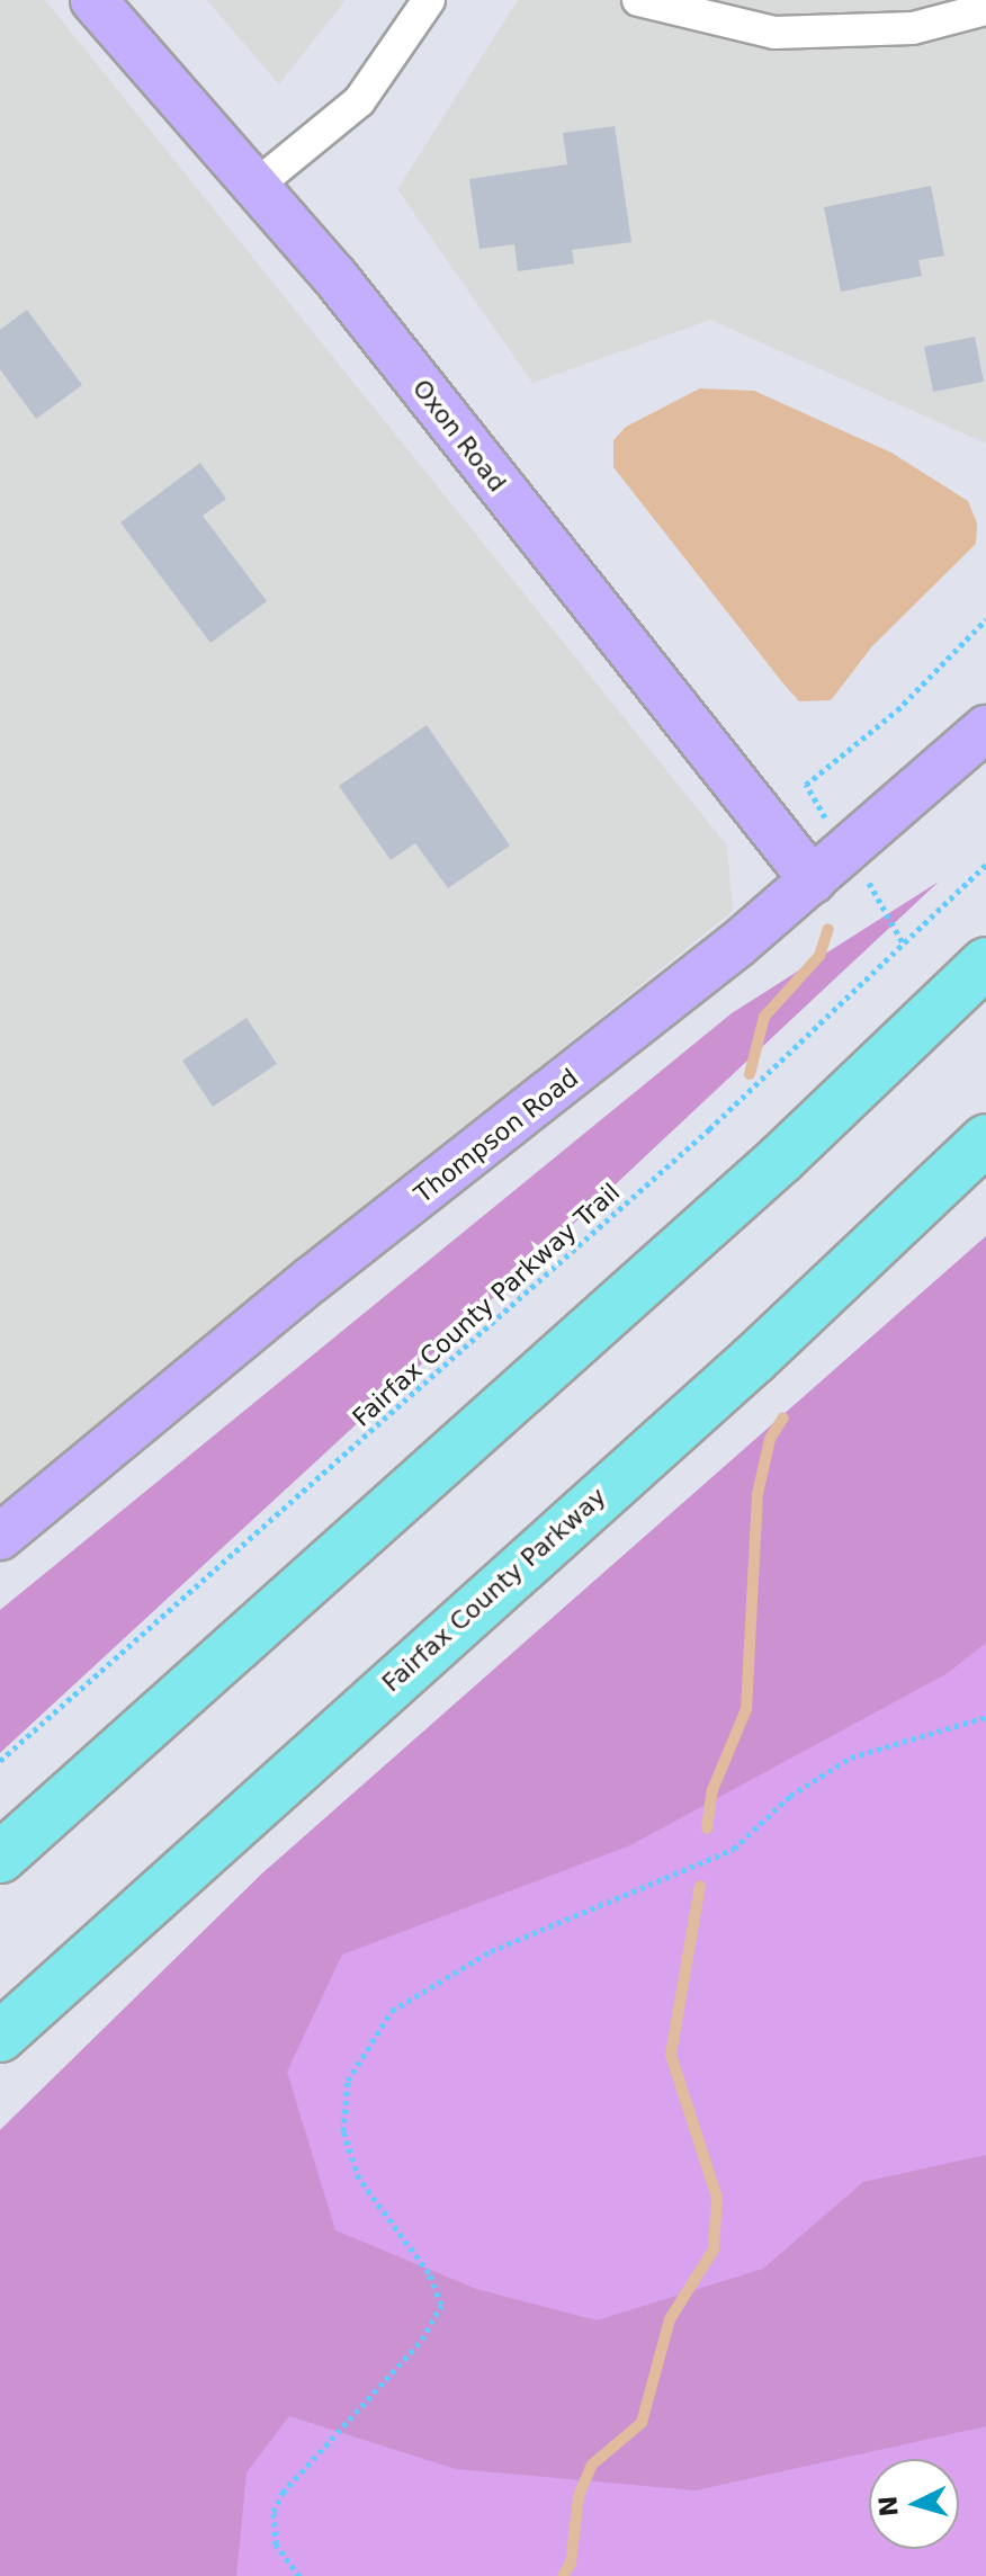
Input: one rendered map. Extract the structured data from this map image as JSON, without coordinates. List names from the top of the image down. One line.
{"streets":{"highway":["Fairfax County Parkway"],"street":["Oxon Road","Thompson Road"],"path":["Fairfax County Parkway Trail"]},"crossings":[["Oxon Road","Thompson Road"]],"north":"left"}
